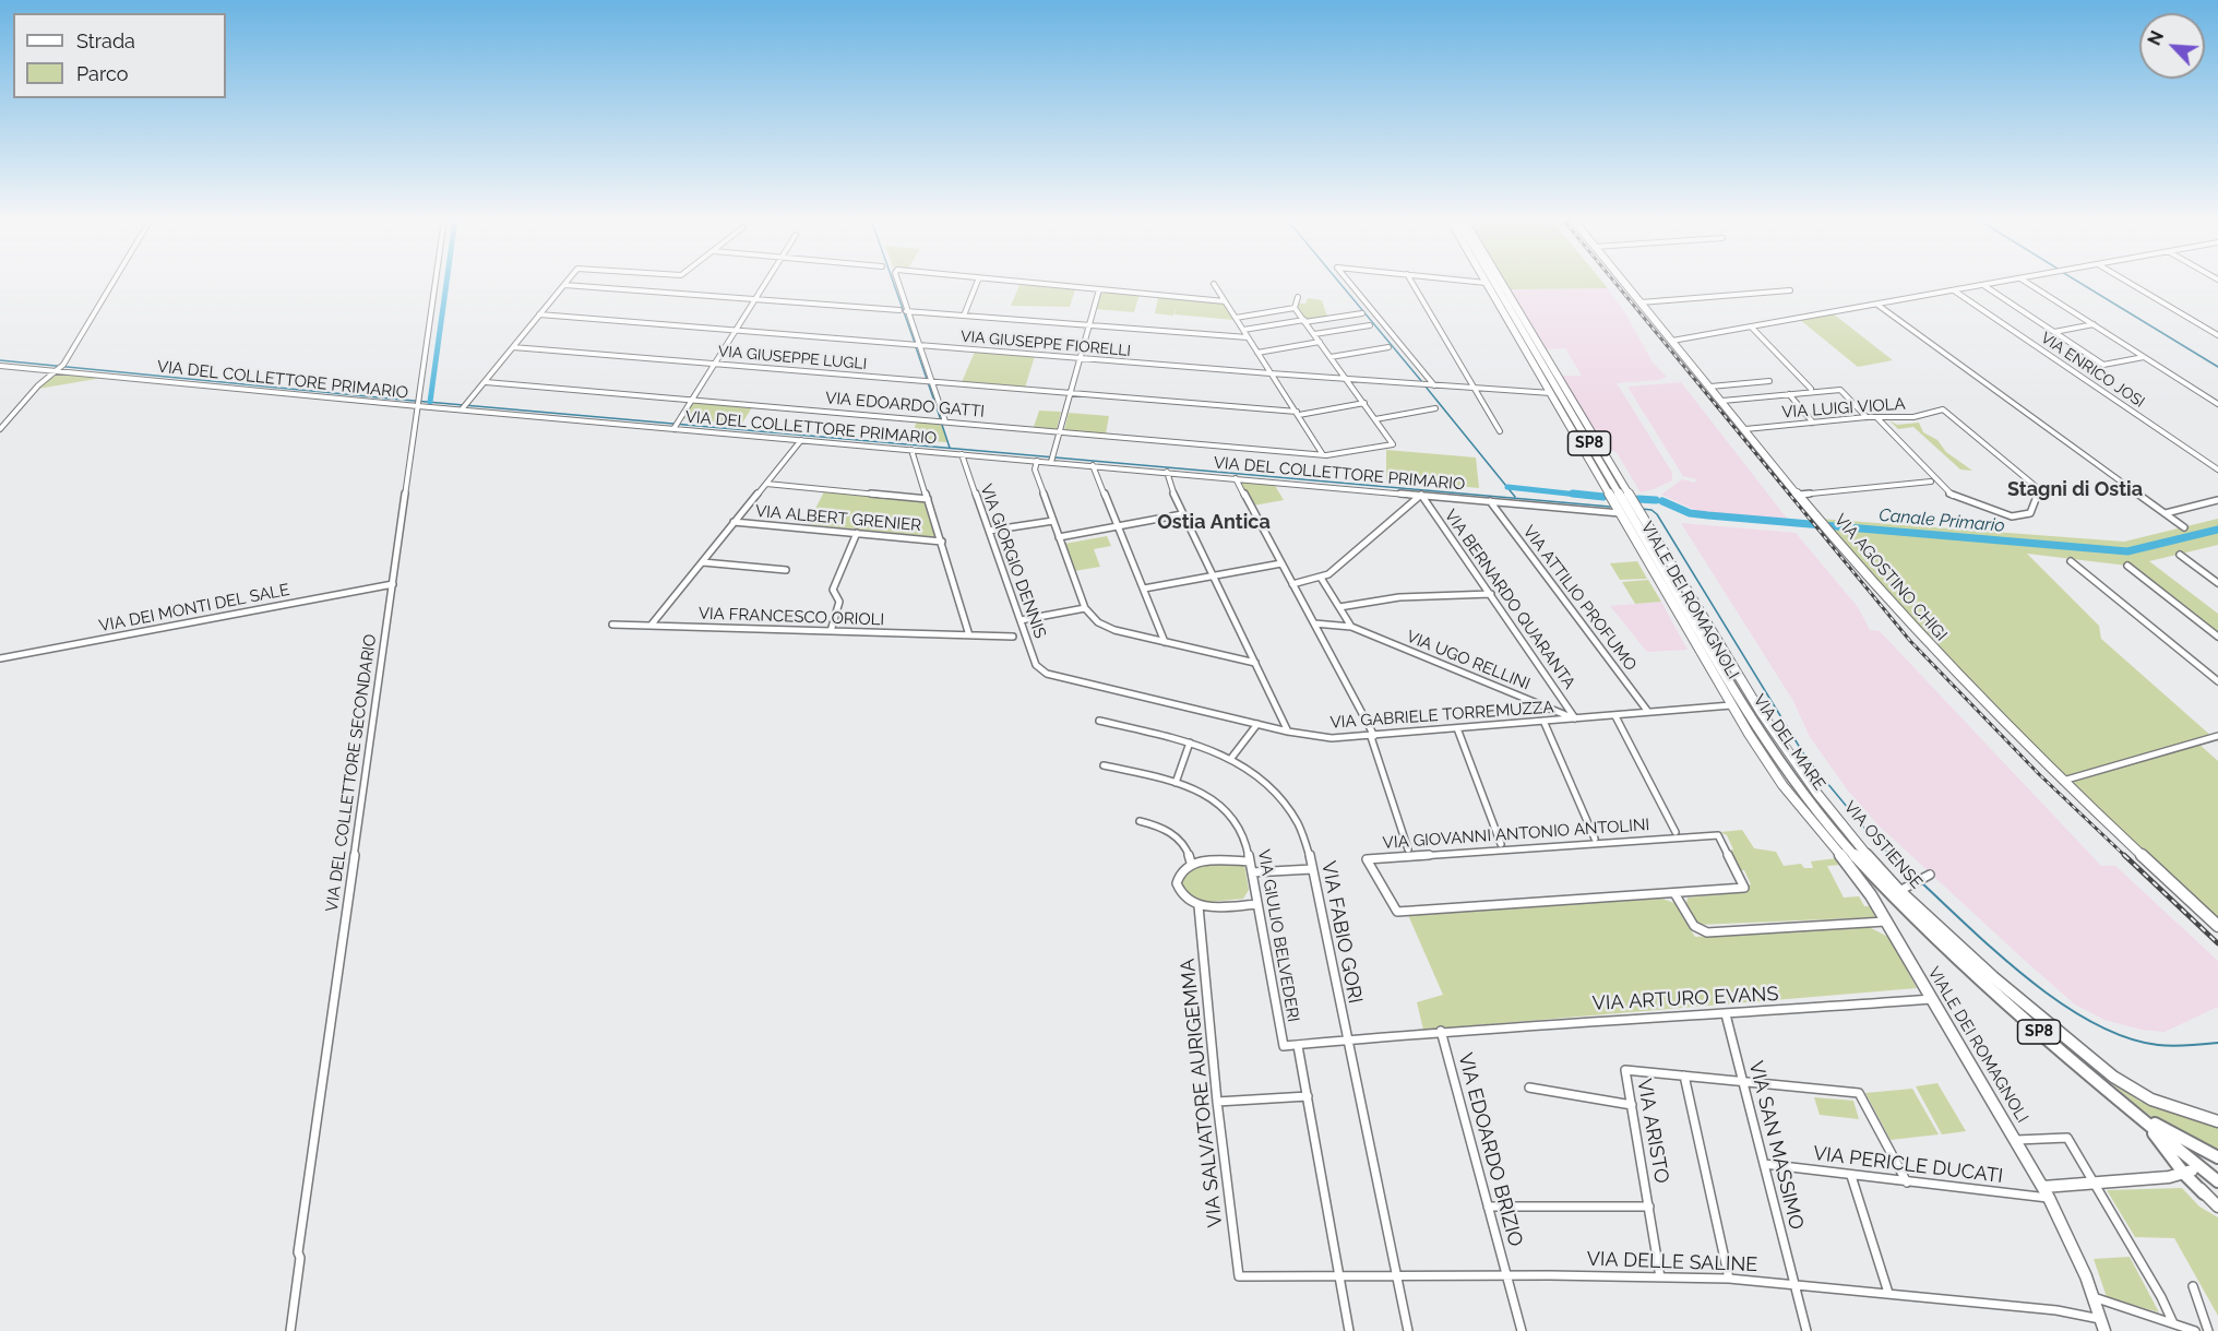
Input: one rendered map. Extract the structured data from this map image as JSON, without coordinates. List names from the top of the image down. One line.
{"streets":{"main road":["SP8","VIA AGOSTINO CHIGI","VIALE DEI ROMAGNOLI","VIA DEL MARE","VIA OSTIENSE"],"street":["VIA GIUSEPPE FIORELLI","VIA GIUSEPPE LUGLI","VIA ENRICO JOSI","VIA DEL COLLETTORE PRIMARIO","VIA EDOARDO GATTI","VIA LUIGI VIOLA","VIA ALBERT GRENIER","VIA GIORGIO DENNIS","VIA ATTILIO PROFUMO","VIA BERNARDO QUARANTA","VIA DEI MONTI DEL SALE","VIA FRANCESCO ORIOLI","VIA UGO RELLINI","VIA GABRIELE TORREMUZZA","VIA DEL COLLETTORE SECONDARIO","VIA GIOVANNI ANTONIO ANTOLINI","VIA FABIO GORI","VIA GIULIO BELVEDERI","VIA ARTURO EVANS","VIA SALVATORE AURIGEMMA","VIA ARISTO","VIA SAN MASSIMO","VIA EDOARDO BRIZIO","VIA PERICLE DUCATI","VIA DELLE SALINE"]},"crossings":[["VIA GIUSEPPE FIORELLI","VIALE DEI ROMAGNOLI"],["VIA DEL COLLETTORE PRIMARIO","VIA GIORGIO DENNIS"],["VIA DEL COLLETTORE PRIMARIO","VIA ATTILIO PROFUMO"],["VIA DEL COLLETTORE PRIMARIO","VIA BERNARDO QUARANTA"],["VIA DEL COLLETTORE PRIMARIO","VIALE DEI ROMAGNOLI"],["VIA DEL COLLETTORE PRIMARIO","VIA DEL COLLETTORE SECONDARIO"],["VIA LUIGI VIOLA","VIA AGOSTINO CHIGI"],["VIA GIORGIO DENNIS","VIA GABRIELE TORREMUZZA"],["VIA ATTILIO PROFUMO","VIA GABRIELE TORREMUZZA"],["VIA BERNARDO QUARANTA","VIA UGO RELLINI"],["VIA BERNARDO QUARANTA","VIA GABRIELE TORREMUZZA"],["VIALE DEI ROMAGNOLI","VIA GABRIELE TORREMUZZA"],["VIALE DEI ROMAGNOLI","VIA ARTURO EVANS"],["VIALE DEI ROMAGNOLI","VIA PERICLE DUCATI"],["VIALE DEI ROMAGNOLI","VIA DELLE SALINE"],["VIA DEI MONTI DEL SALE","VIA DEL COLLETTORE SECONDARIO"],["VIA UGO RELLINI","VIA GABRIELE TORREMUZZA"],["VIA FABIO GORI","VIA DELLE SALINE"],["VIA ARTURO EVANS","VIA SAN MASSIMO"],["VIA ARTURO EVANS","VIA EDOARDO BRIZIO"],["VIA SALVATORE AURIGEMMA","VIA DELLE SALINE"],["VIA ARISTO","VIA SAN MASSIMO"],["VIA ARISTO","VIA PERICLE DUCATI"],["VIA ARISTO","VIA DELLE SALINE"],["VIA SAN MASSIMO","VIA PERICLE DUCATI"],["VIA SAN MASSIMO","VIA DELLE SALINE"],["VIA EDOARDO BRIZIO","VIA DELLE SALINE"]],"districts":["Stagni di Ostia","Ostia Antica"],"water":["Canale Primario"],"legend":["Strada","Parco"],"north":"top left"}
